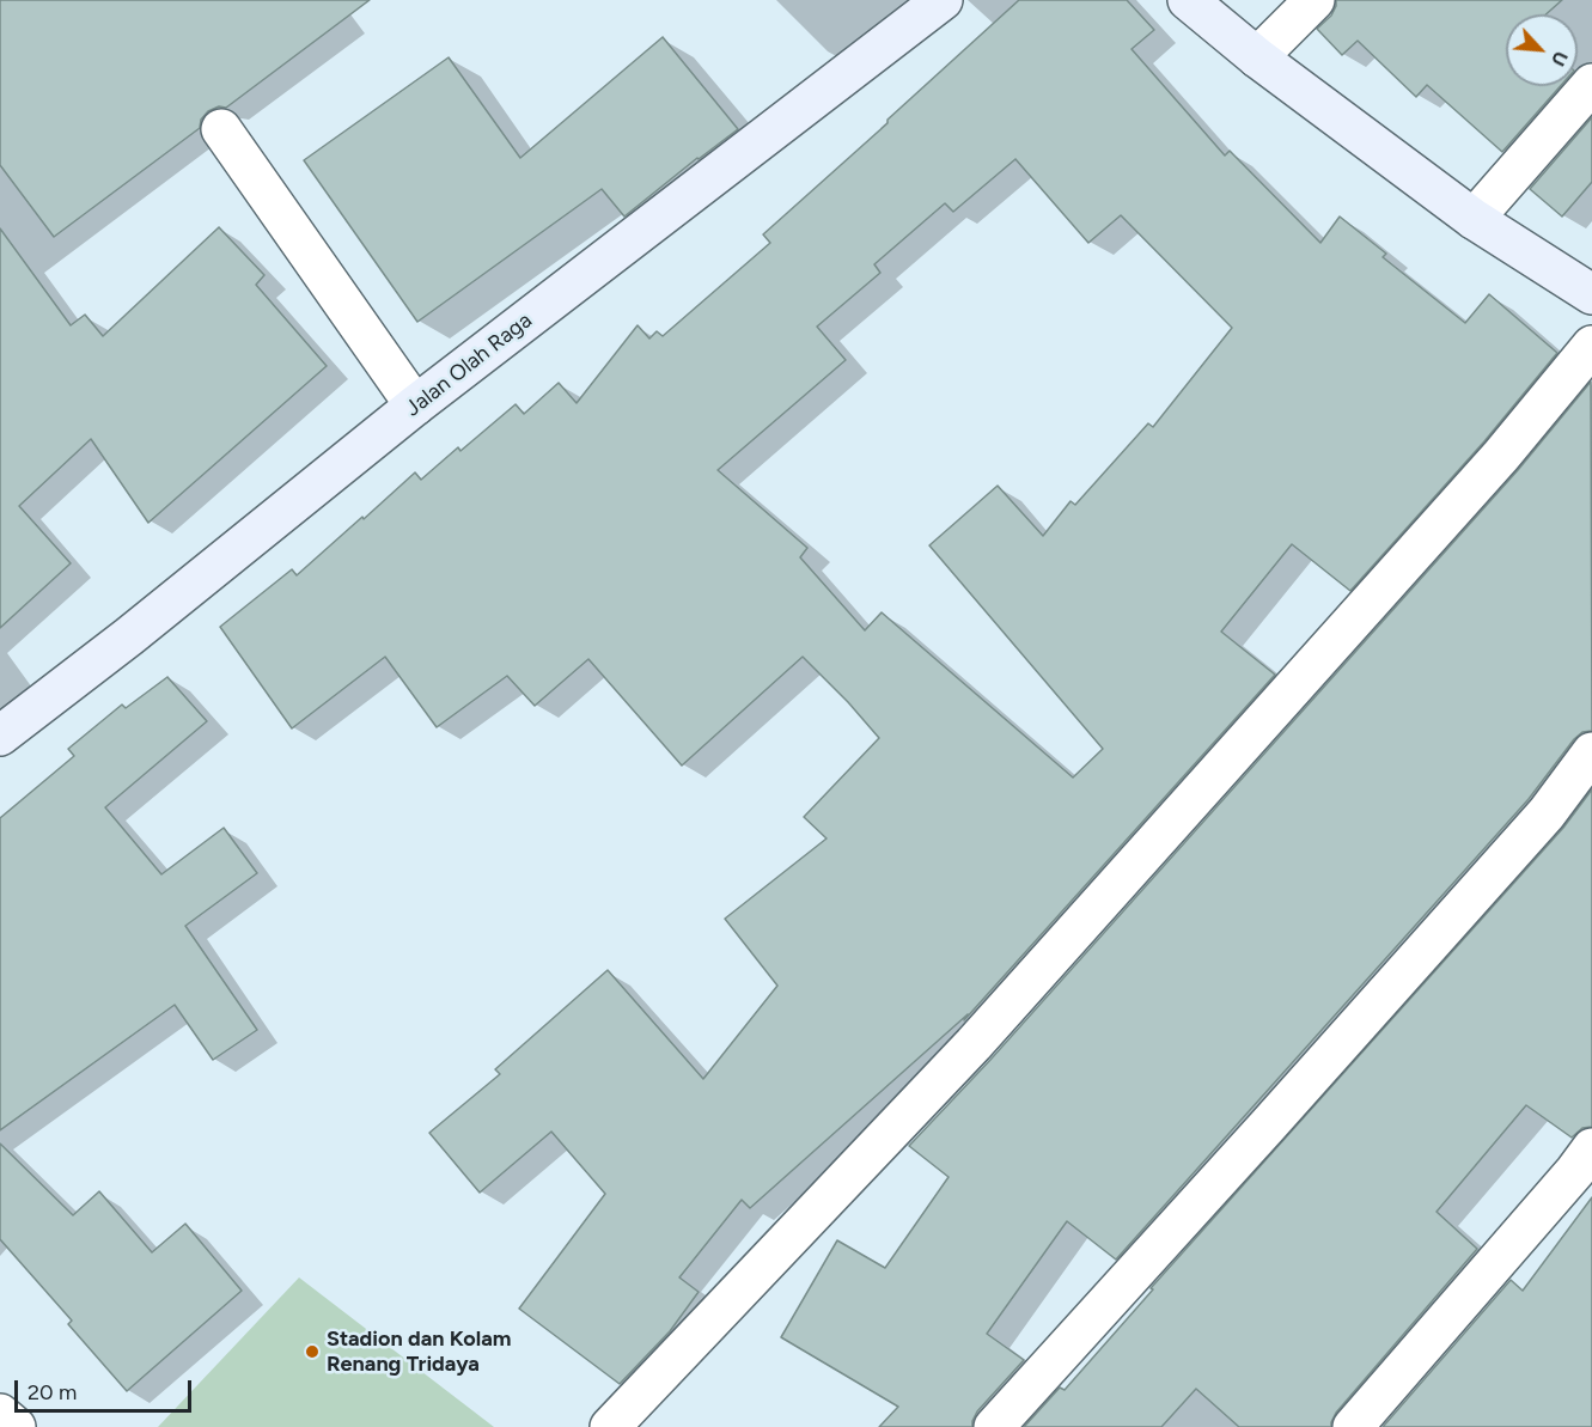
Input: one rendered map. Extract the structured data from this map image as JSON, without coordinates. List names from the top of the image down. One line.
{"streets":{"street":["Jalan Olah Raga"]},"places":["Stadion dan Kolam Renang Tridaya"],"scale_bar":"20 m","north":"bottom right"}
